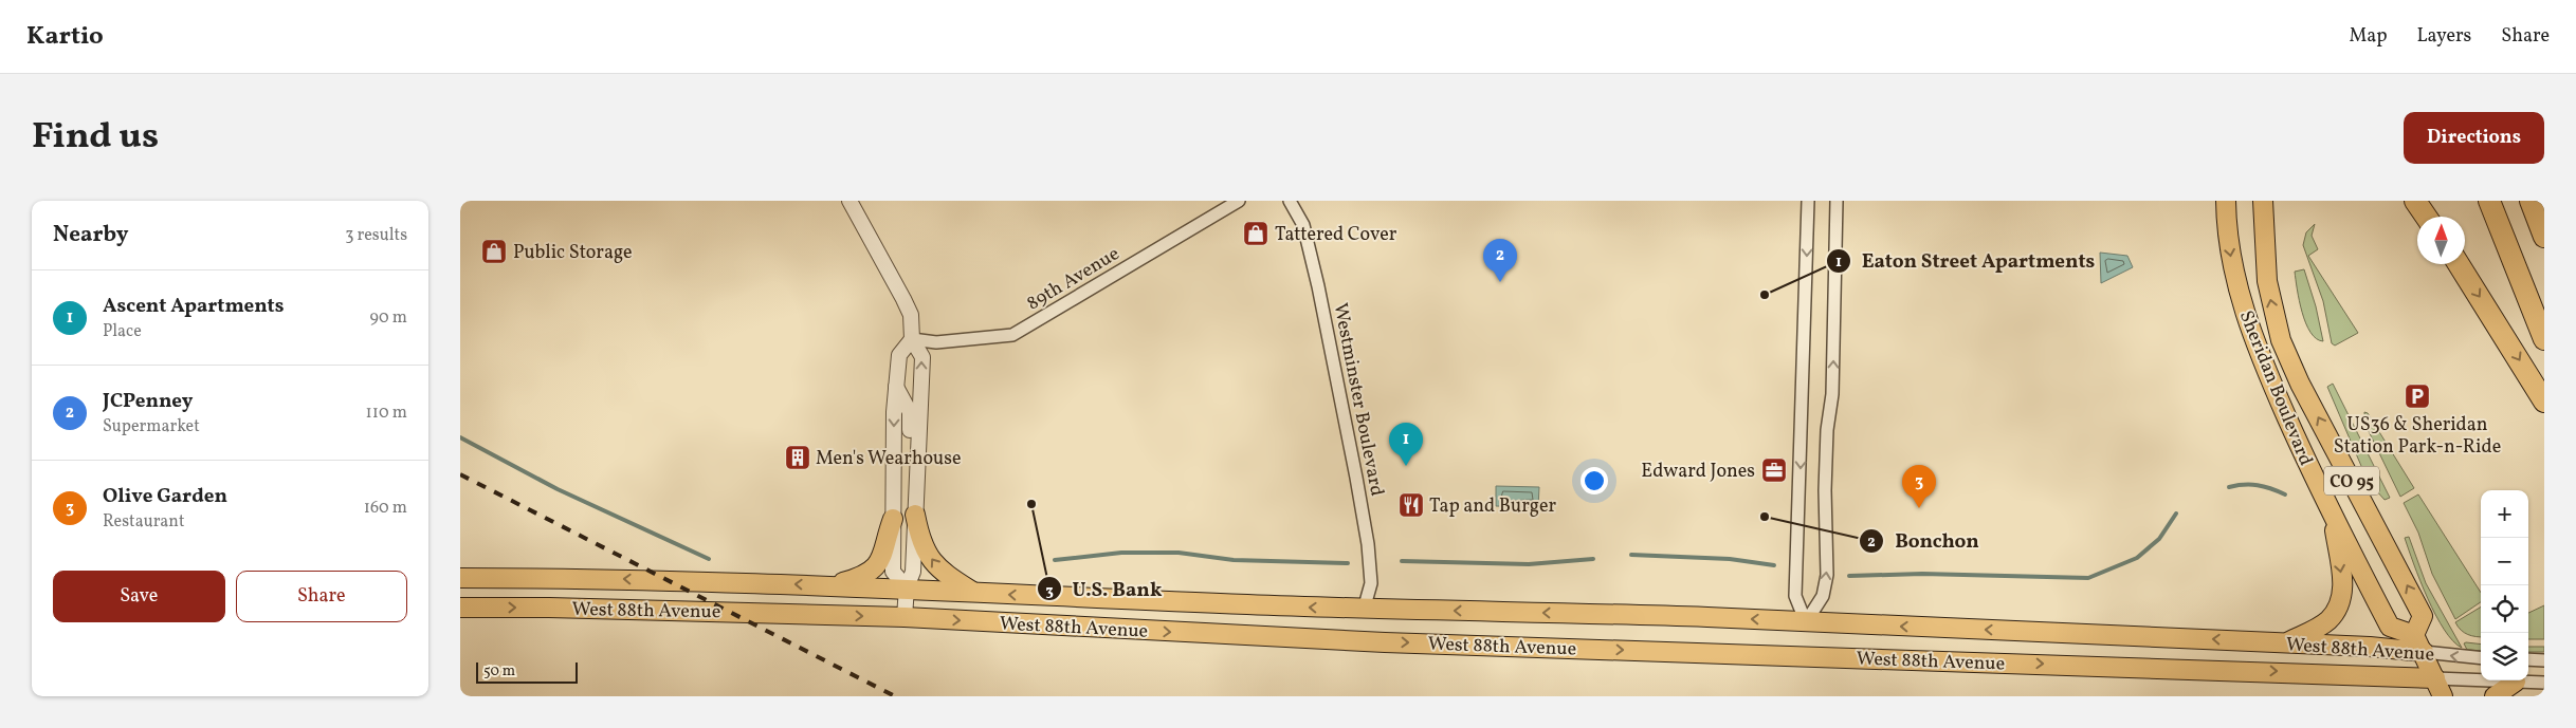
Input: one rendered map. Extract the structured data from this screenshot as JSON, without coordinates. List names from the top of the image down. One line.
{"streets":{"main road":["Sheridan Boulevard","CO 95","West 88th Avenue"],"street":["89th Avenue","Westminster Boulevard"]},"crossings":[["Westminster Boulevard","West 88th Avenue"]],"places":{"shop":["Tattered Cover","Public Storage"],"other":["Eaton Street Apartments","U.S. Bank","Bonchon"],"parking":["US36 & Sheridan Station Park-n-Ride"],"building":["Men's Wearhouse"],"office":["Edward Jones"],"restaurant":["Tap and Burger"]},"scale_bar":"50 m","north":"top","page":{"header":"Kartio","nav":["Map","Layers","Share"],"title":"Find us","buttons":["Directions",["Save","Share"]],"heading":["Nearby","3 results"],"pins":["2","1","3"],"list":[{"mark":"1","name":"Ascent Apartments","note":"Place","value":"90 m"},{"mark":"2","name":"JCPenney","note":"Supermarket","value":"110 m"},{"mark":"3","name":"Olive Garden","note":"Restaurant","value":"160 m"}],"map_buttons":["+","−"],"scale":"50 m"}}
